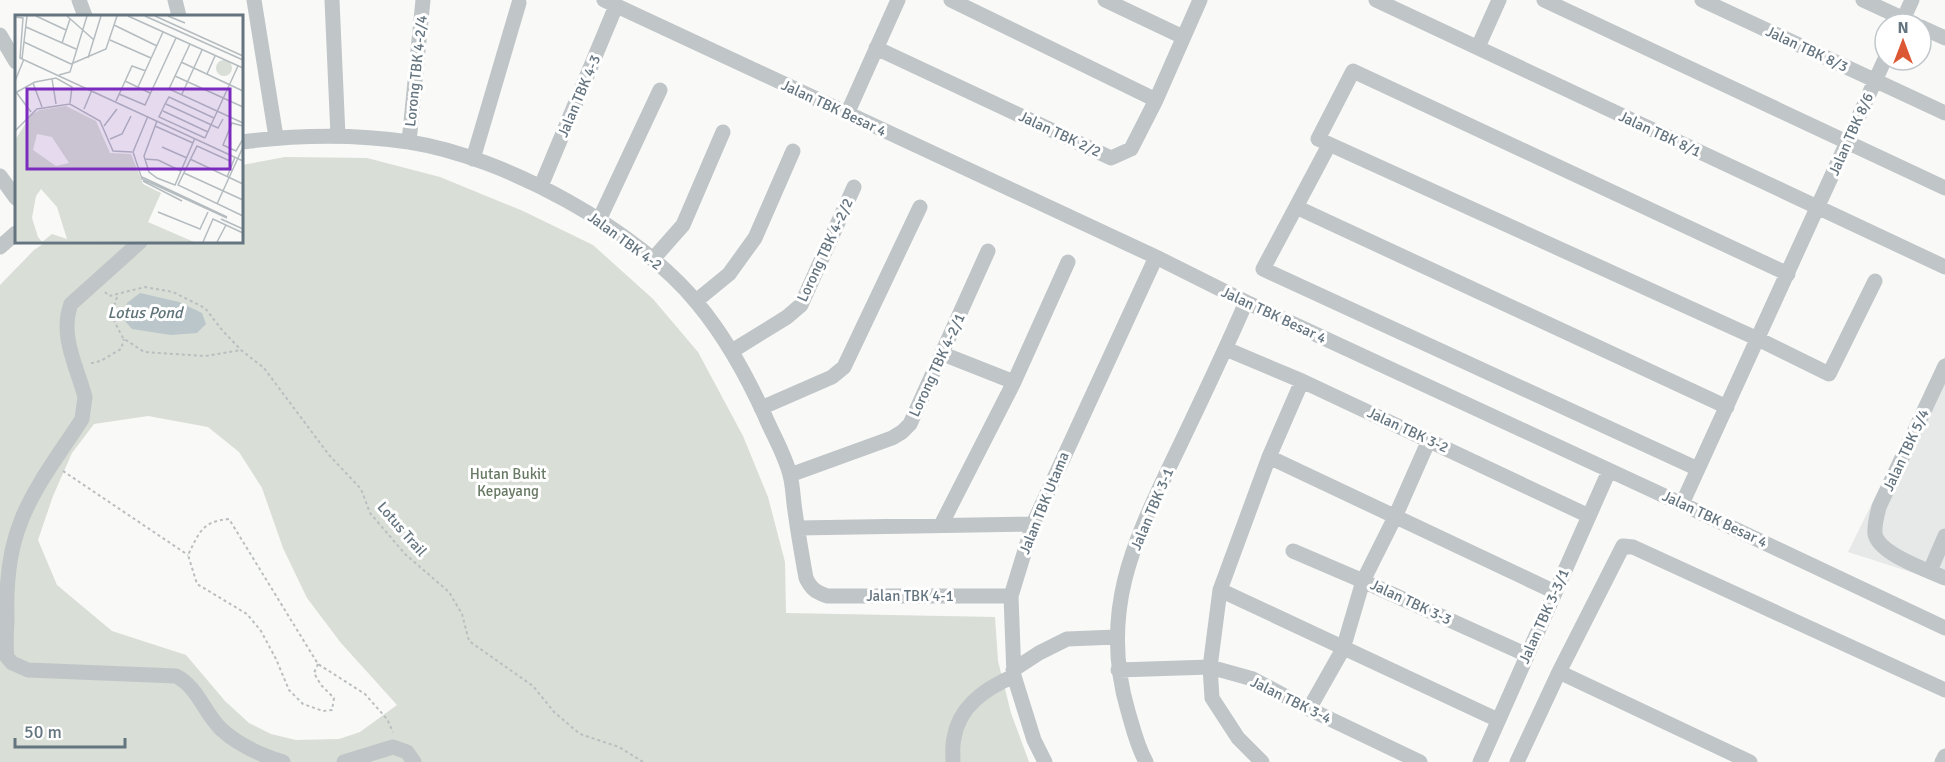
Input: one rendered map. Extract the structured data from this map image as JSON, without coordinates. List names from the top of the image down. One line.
{"streets":{"street":["Jalan TBK 8/3","Lorong TBK 4-2/4","Jalan TBK 4-3","Jalan TBK Besar 4","Jalan TBK 2/2","Jalan TBK 8/1","Jalan TBK 8/6","Jalan TBK 4-2","Lorong TBK 4-2/2","Lorong TBK 4-2/1","Jalan TBK 3-2","Jalan TBK 5/4","Jalan TBK Utama","Jalan TBK 3-1","Jalan TBK 4-1","Jalan TBK 3-3","Jalan TBK 3-3/1","Jalan TBK 3-4"],"path":["Lotus Trail"]},"crossings":[["Jalan TBK 8/3","Jalan TBK 8/6"],["Lorong TBK 4-2/4","Jalan TBK 4-2"],["Jalan TBK 4-3","Jalan TBK Besar 4"],["Jalan TBK 4-3","Jalan TBK 4-2"],["Jalan TBK Besar 4","Jalan TBK 8/6"],["Jalan TBK Besar 4","Jalan TBK Utama"],["Jalan TBK Besar 4","Jalan TBK 3-1"],["Jalan TBK Besar 4","Jalan TBK 3-3/1"],["Jalan TBK 8/1","Jalan TBK 8/6"],["Jalan TBK 4-2","Lorong TBK 4-2/2"],["Jalan TBK 4-2","Lorong TBK 4-2/1"],["Jalan TBK 4-2","Jalan TBK 4-1"],["Jalan TBK 3-2","Jalan TBK 3-1"],["Jalan TBK 3-2","Jalan TBK 3-3/1"],["Jalan TBK Utama","Jalan TBK 4-1"],["Jalan TBK 3-1","Jalan TBK 3-4"],["Jalan TBK 3-3","Jalan TBK 3-3/1"]],"water":["Lotus Pond"],"parks":["Hutan Bukit Kepayang"],"scale_bar":"50 m","north":"top"}
